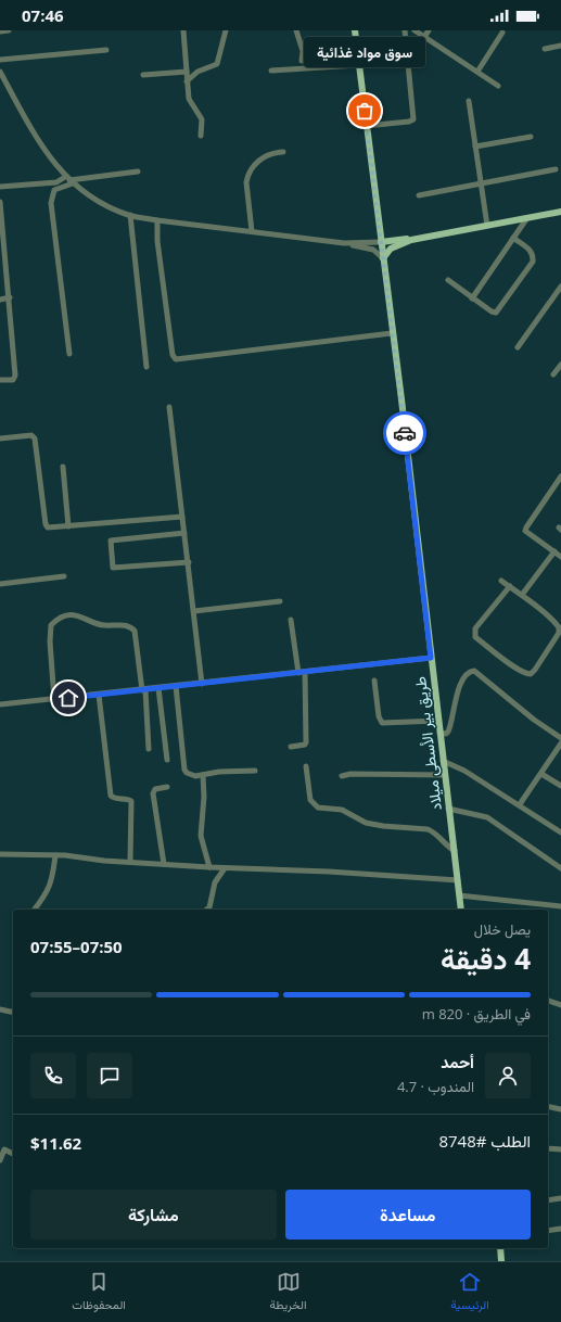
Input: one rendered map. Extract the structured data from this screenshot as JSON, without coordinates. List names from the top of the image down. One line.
{"streets":{"main road":["طريق بير الأسطى ميلاد"]},"places":["سوق مواد غذائية"],"page":{"status":"07:46","bubble":"سوق مواد غذائية","heading":["4 دقيقة","يصل خلال","07:50–07:55"],"panel":["أحمد","المندوب · 4.7","الطلب #8748","$11.62"],"bar":"في الطريق · 820 m","buttons":["مساعدة","مشاركة"],"tabs":["الرئيسية","الخريطة","المحفوظات"]}}
